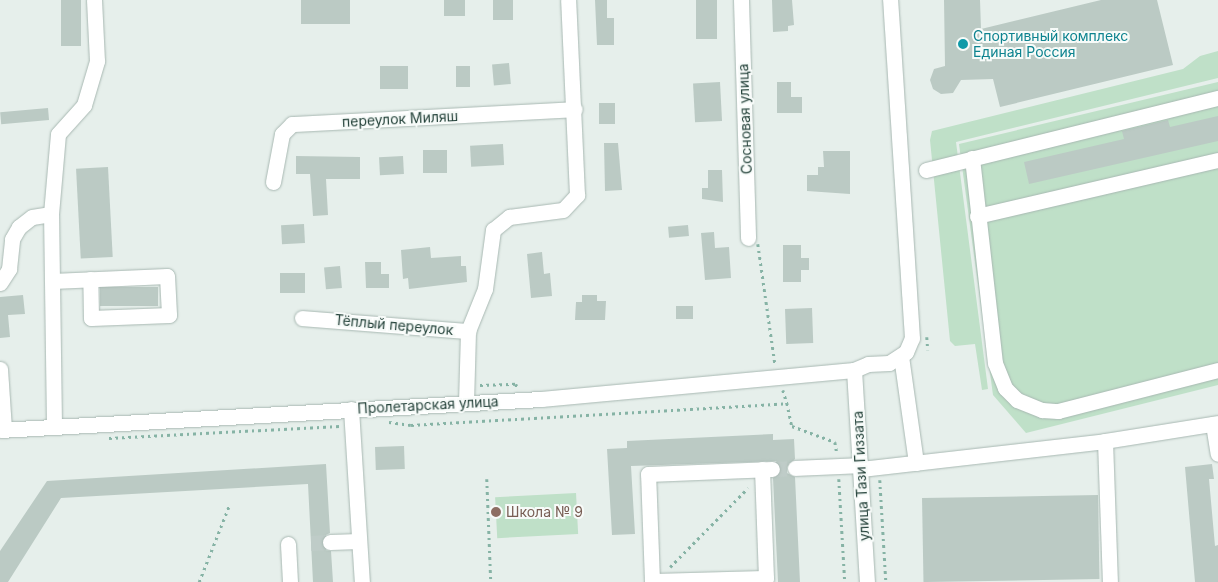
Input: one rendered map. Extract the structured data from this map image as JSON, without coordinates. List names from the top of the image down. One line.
{"streets":{"street":["переулок Миляш","Сосновая улица","Тёплый переулок","Пролетарская улица","улица Тази Гиззата"]},"crossings":[["переулок Миляш","Тёплый переулок"],["Пролетарская улица","улица Тази Гиззата"]],"places":["Спортивный комплекс Единая Россия","Школа № 9"]}
